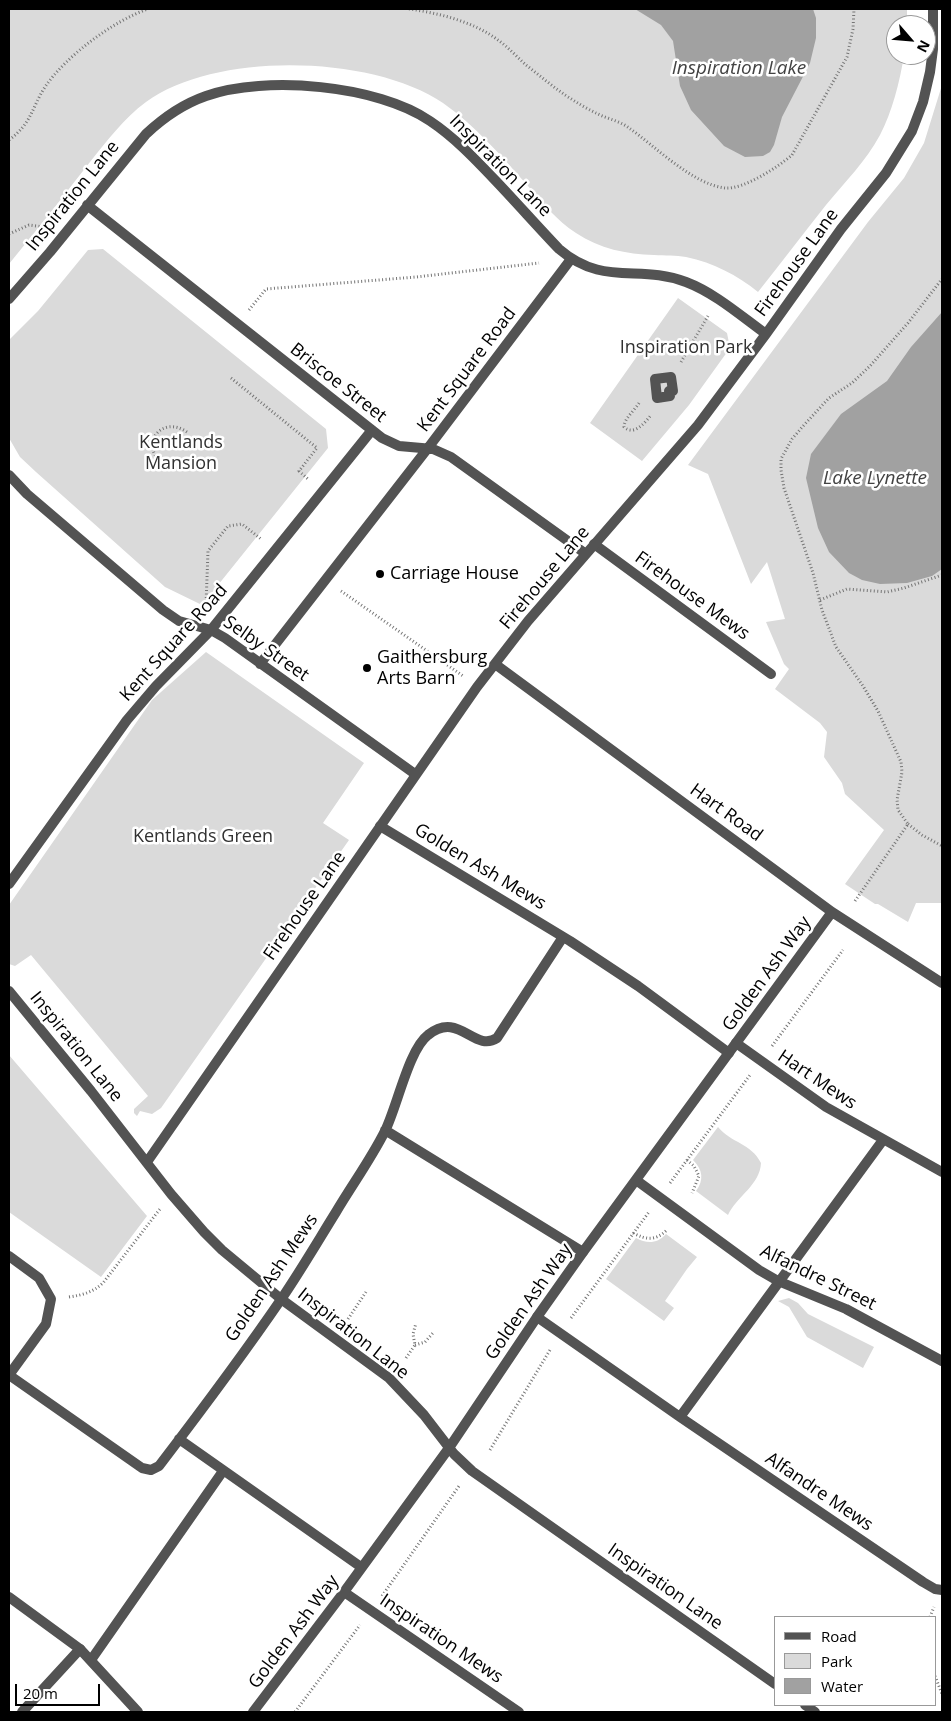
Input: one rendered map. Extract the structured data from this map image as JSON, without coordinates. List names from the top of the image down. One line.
{"streets":{"street":["Inspiration Lane","Firehouse Lane","Kent Square Road","Briscoe Street","Firehouse Mews","Selby Street","Hart Road","Golden Ash Mews","Golden Ash Way","Hart Mews","Alfandre Street","Alfandre Mews","Inspiration Mews"]},"crossings":[["Inspiration Lane","Firehouse Lane"],["Inspiration Lane","Kent Square Road"],["Inspiration Lane","Briscoe Street"],["Inspiration Lane","Golden Ash Mews"],["Inspiration Lane","Golden Ash Way"],["Firehouse Lane","Briscoe Street"],["Firehouse Lane","Firehouse Mews"],["Firehouse Lane","Selby Street"],["Firehouse Lane","Hart Road"],["Firehouse Lane","Golden Ash Mews"],["Kent Square Road","Briscoe Street"],["Kent Square Road","Selby Street"],["Hart Road","Golden Ash Way"],["Golden Ash Mews","Golden Ash Way"],["Golden Ash Way","Hart Mews"],["Golden Ash Way","Alfandre Street"],["Golden Ash Way","Alfandre Mews"],["Golden Ash Way","Inspiration Mews"]],"water":["Inspiration Lake","Lake Lynette"],"parks":["Inspiration Park","Kentlands Mansion","Kentlands Green"],"places":["Carriage House","Gaithersburg Arts Barn"],"legend":["Road","Park","Water"],"scale_bar":"20 m","north":"bottom right"}
